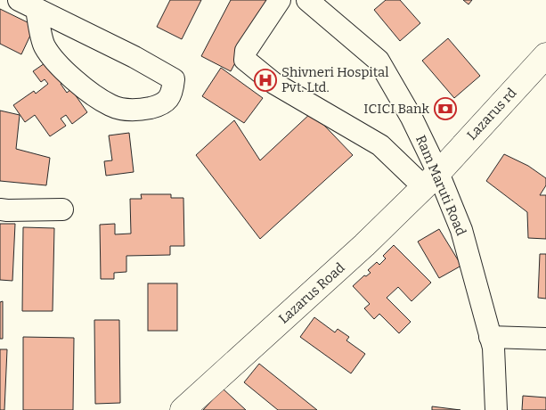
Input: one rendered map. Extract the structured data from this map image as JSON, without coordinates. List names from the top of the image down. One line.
{"streets":{"main road":["Lazarus rd","Lazarus Road"],"street":["Ram Maruti Road"]},"crossings":[["Lazarus rd","Ram Maruti Road"],["Lazarus rd","Lazarus Road"],["Ram Maruti Road","Lazarus Road"]],"places":{"hospital":["Shivneri Hospital Pvt. Ltd."],"bank":["ICICI Bank"]}}
